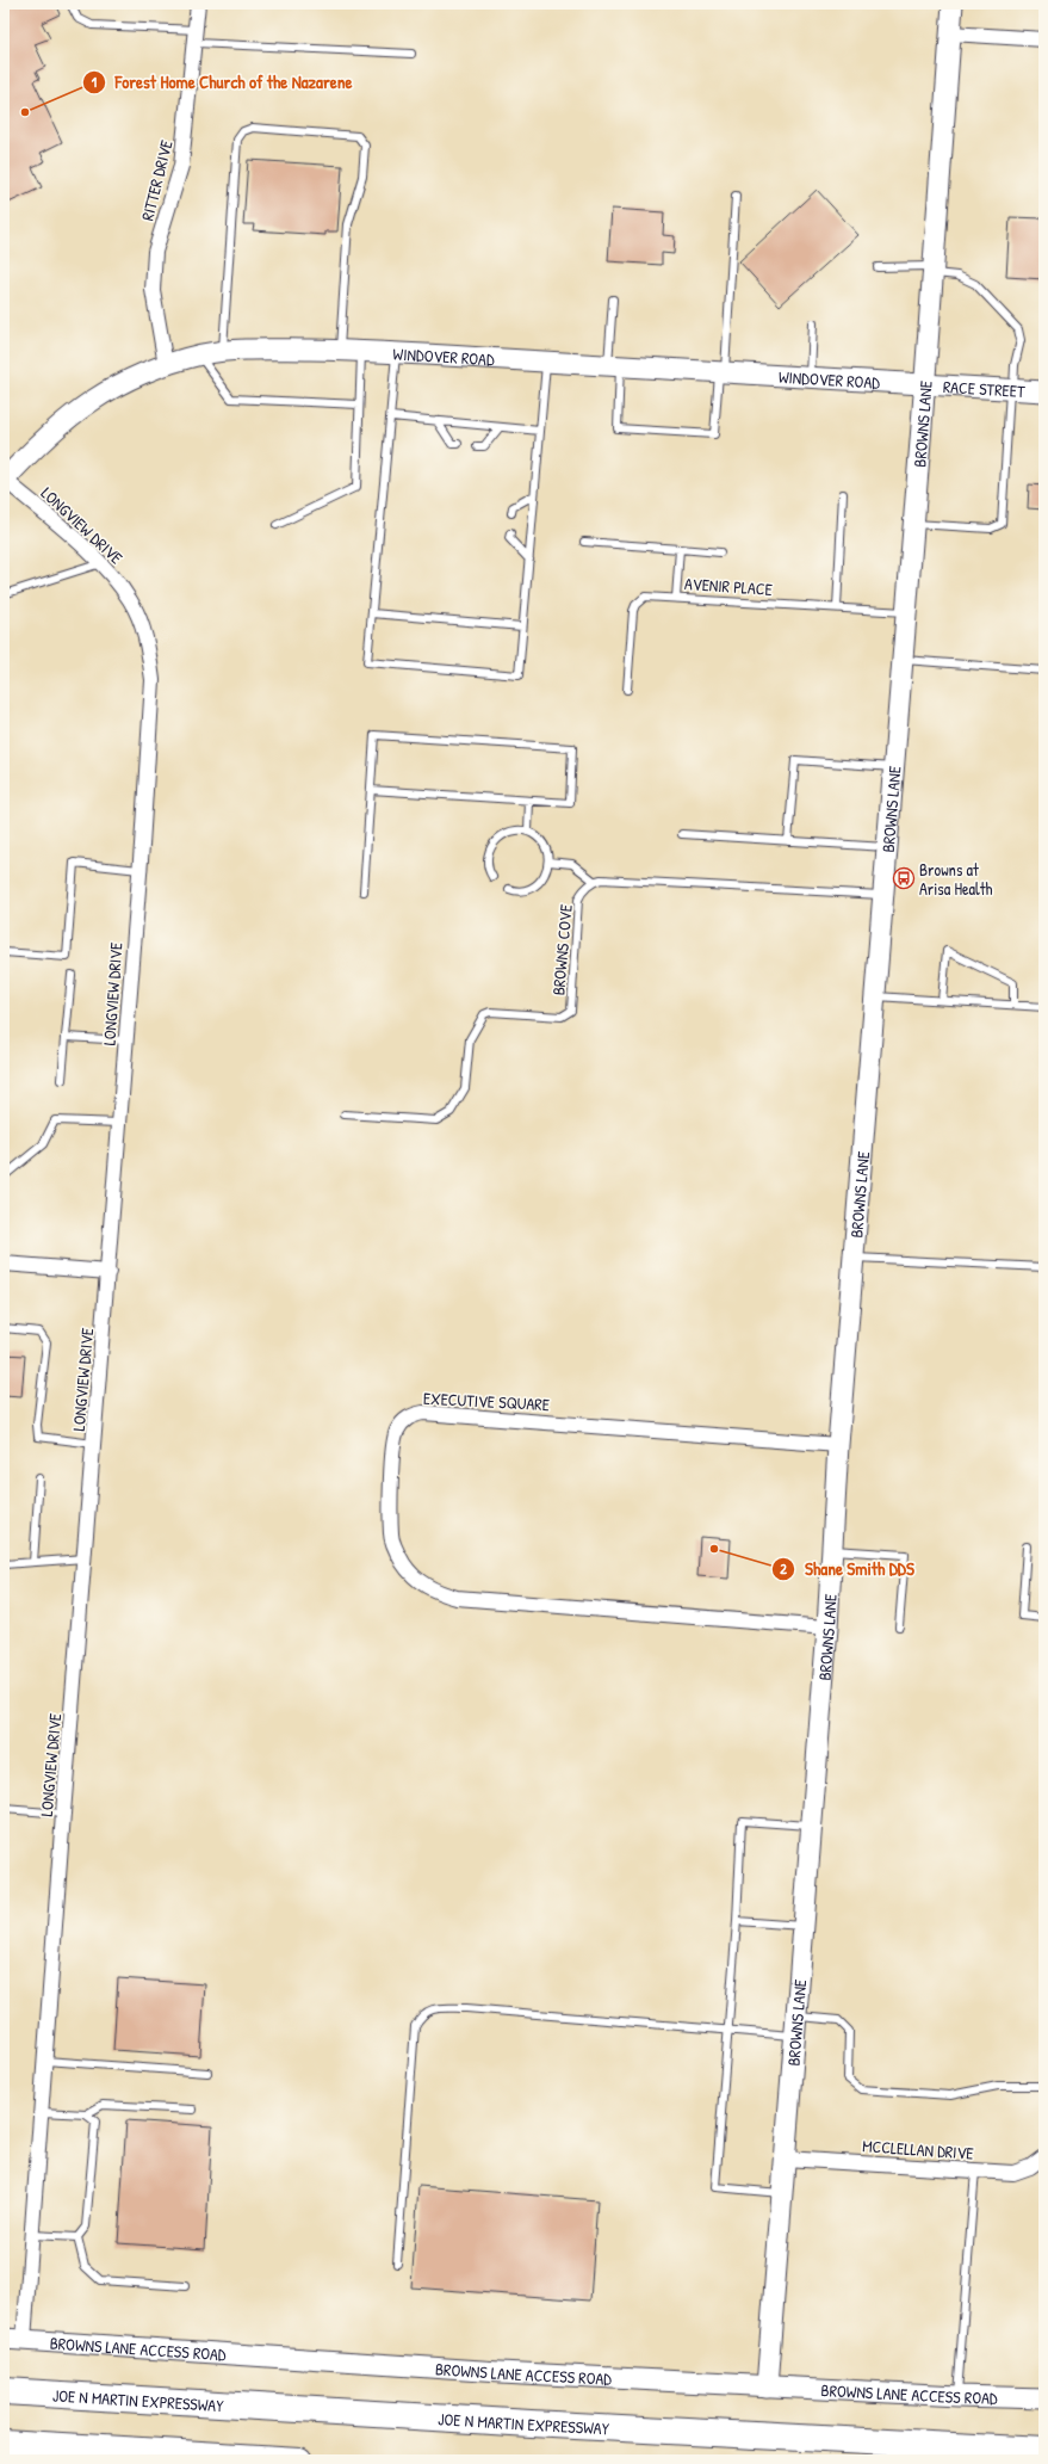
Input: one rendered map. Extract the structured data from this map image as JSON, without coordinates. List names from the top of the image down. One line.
{"streets":{"highway":["JOE N MARTIN EXPRESSWAY"],"street":["RITTER DRIVE","WINDOVER ROAD","RACE STREET","BROWNS LANE","LONGVIEW DRIVE","EXECUTIVE SQUARE","MCCLELLAN DRIVE","BROWNS LANE ACCESS ROAD"],"lane":["AVENIR PLACE","BROWNS COVE"]},"crossings":[["RITTER DRIVE","WINDOVER ROAD"],["WINDOVER ROAD","RACE STREET"],["WINDOVER ROAD","BROWNS LANE"],["WINDOVER ROAD","LONGVIEW DRIVE"],["RACE STREET","BROWNS LANE"],["BROWNS LANE","AVENIR PLACE"],["BROWNS LANE","EXECUTIVE SQUARE"],["BROWNS LANE","MCCLELLAN DRIVE"],["BROWNS LANE","BROWNS LANE ACCESS ROAD"],["LONGVIEW DRIVE","BROWNS LANE ACCESS ROAD"]],"places":{"other":["Forest Home Church of the Nazarene","Shane Smith DDS"],"bus stop":["Browns at Arisa Health"]}}
